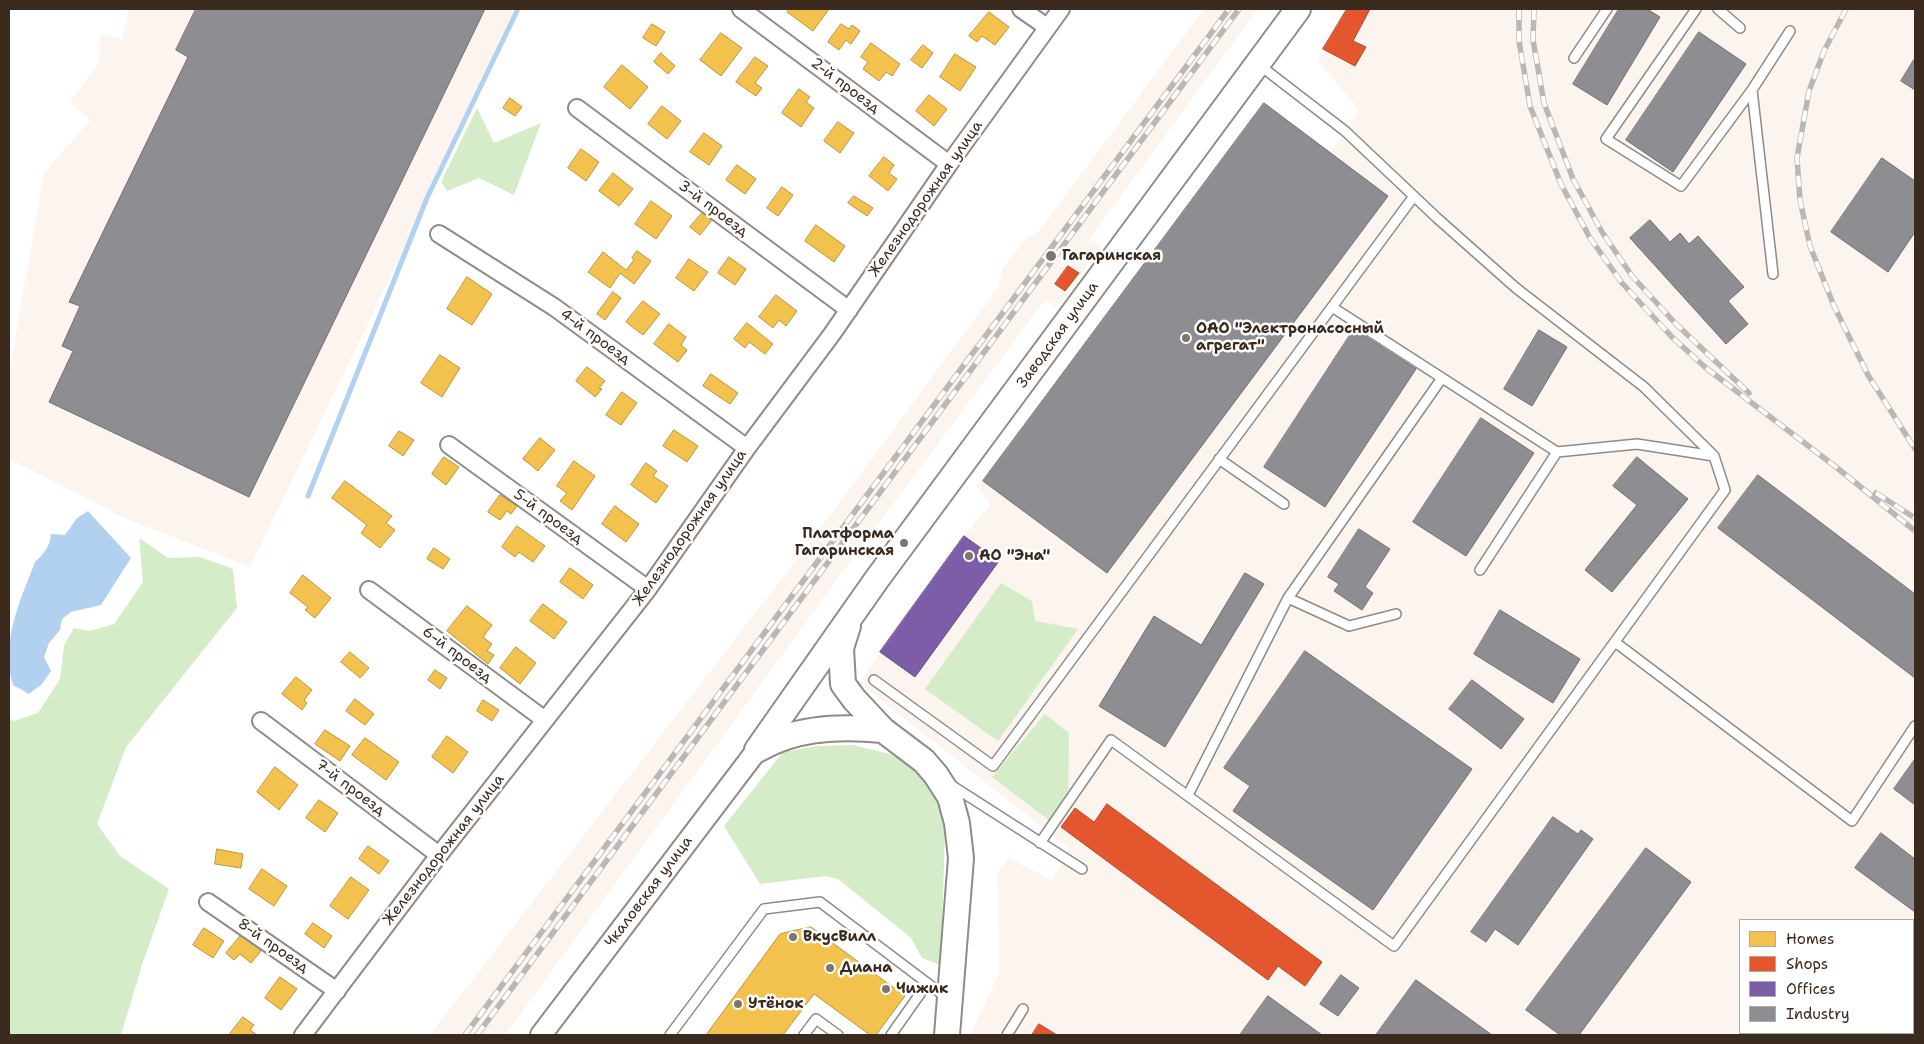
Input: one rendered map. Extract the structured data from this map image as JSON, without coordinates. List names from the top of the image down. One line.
{"streets":{"main road":["Заводская улица"],"street":["2-й проезд","Железнодорожная улица","3-й проезд","4-й проезд","5-й проезд","6-й проезд","7-й проезд","Чкаловская улица","8-й проезд"]},"crossings":[["2-й проезд","Железнодорожная улица"],["Железнодорожная улица","3-й проезд"],["Железнодорожная улица","4-й проезд"],["Железнодорожная улица","5-й проезд"],["Железнодорожная улица","6-й проезд"],["Железнодорожная улица","7-й проезд"],["Железнодорожная улица","8-й проезд"],["Заводская улица","Чкаловская улица"]],"places":["Гагаринская","ОАО \"Электронасосный агрегат\"","Платформа Гагаринская","АО \"Эна\"","ВкусВилл","Диана","Чижик","Утёнок"],"legend":["Homes","Shops","Offices","Industry"]}
